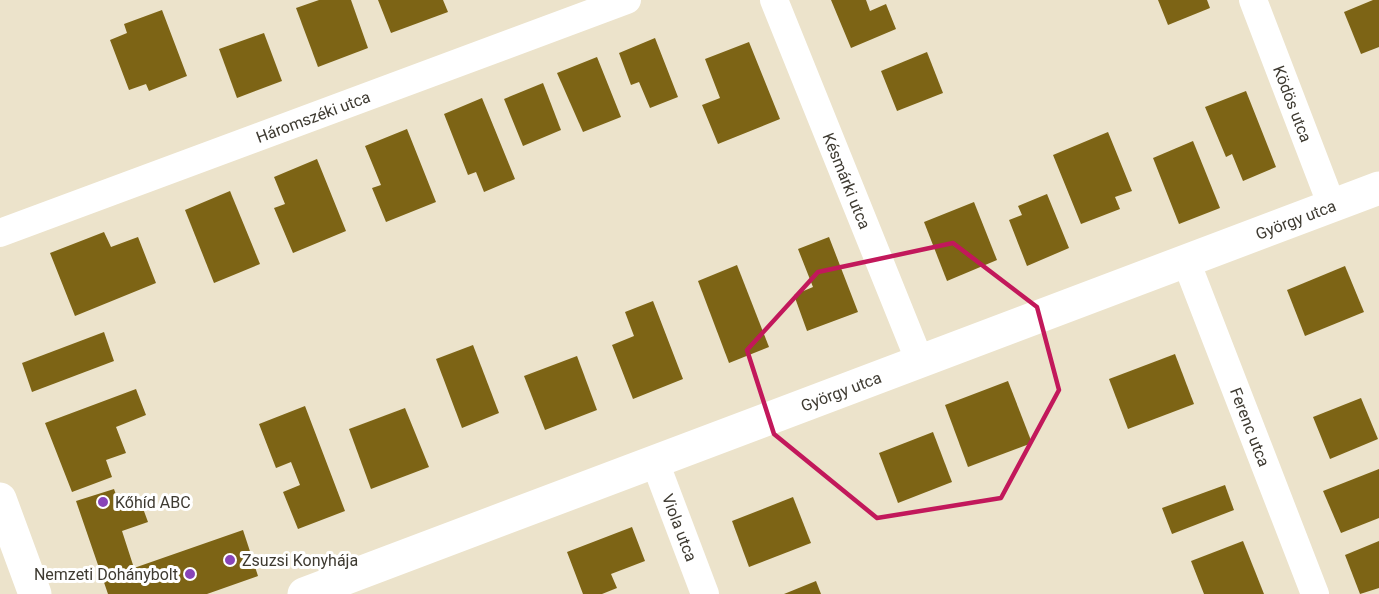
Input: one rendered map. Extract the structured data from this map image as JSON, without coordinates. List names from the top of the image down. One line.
{"streets":{"street":["Ködös utca","Háromszéki utca","Késmárki utca","György utca","Ferenc utca","Viola utca"]},"crossings":[["Ködös utca","György utca"],["Késmárki utca","György utca"],["György utca","Ferenc utca"],["György utca","Viola utca"]],"places":["Kőhíd ABC","Zsuzsi Konyhája","Nemzeti Dohánybolt"]}
